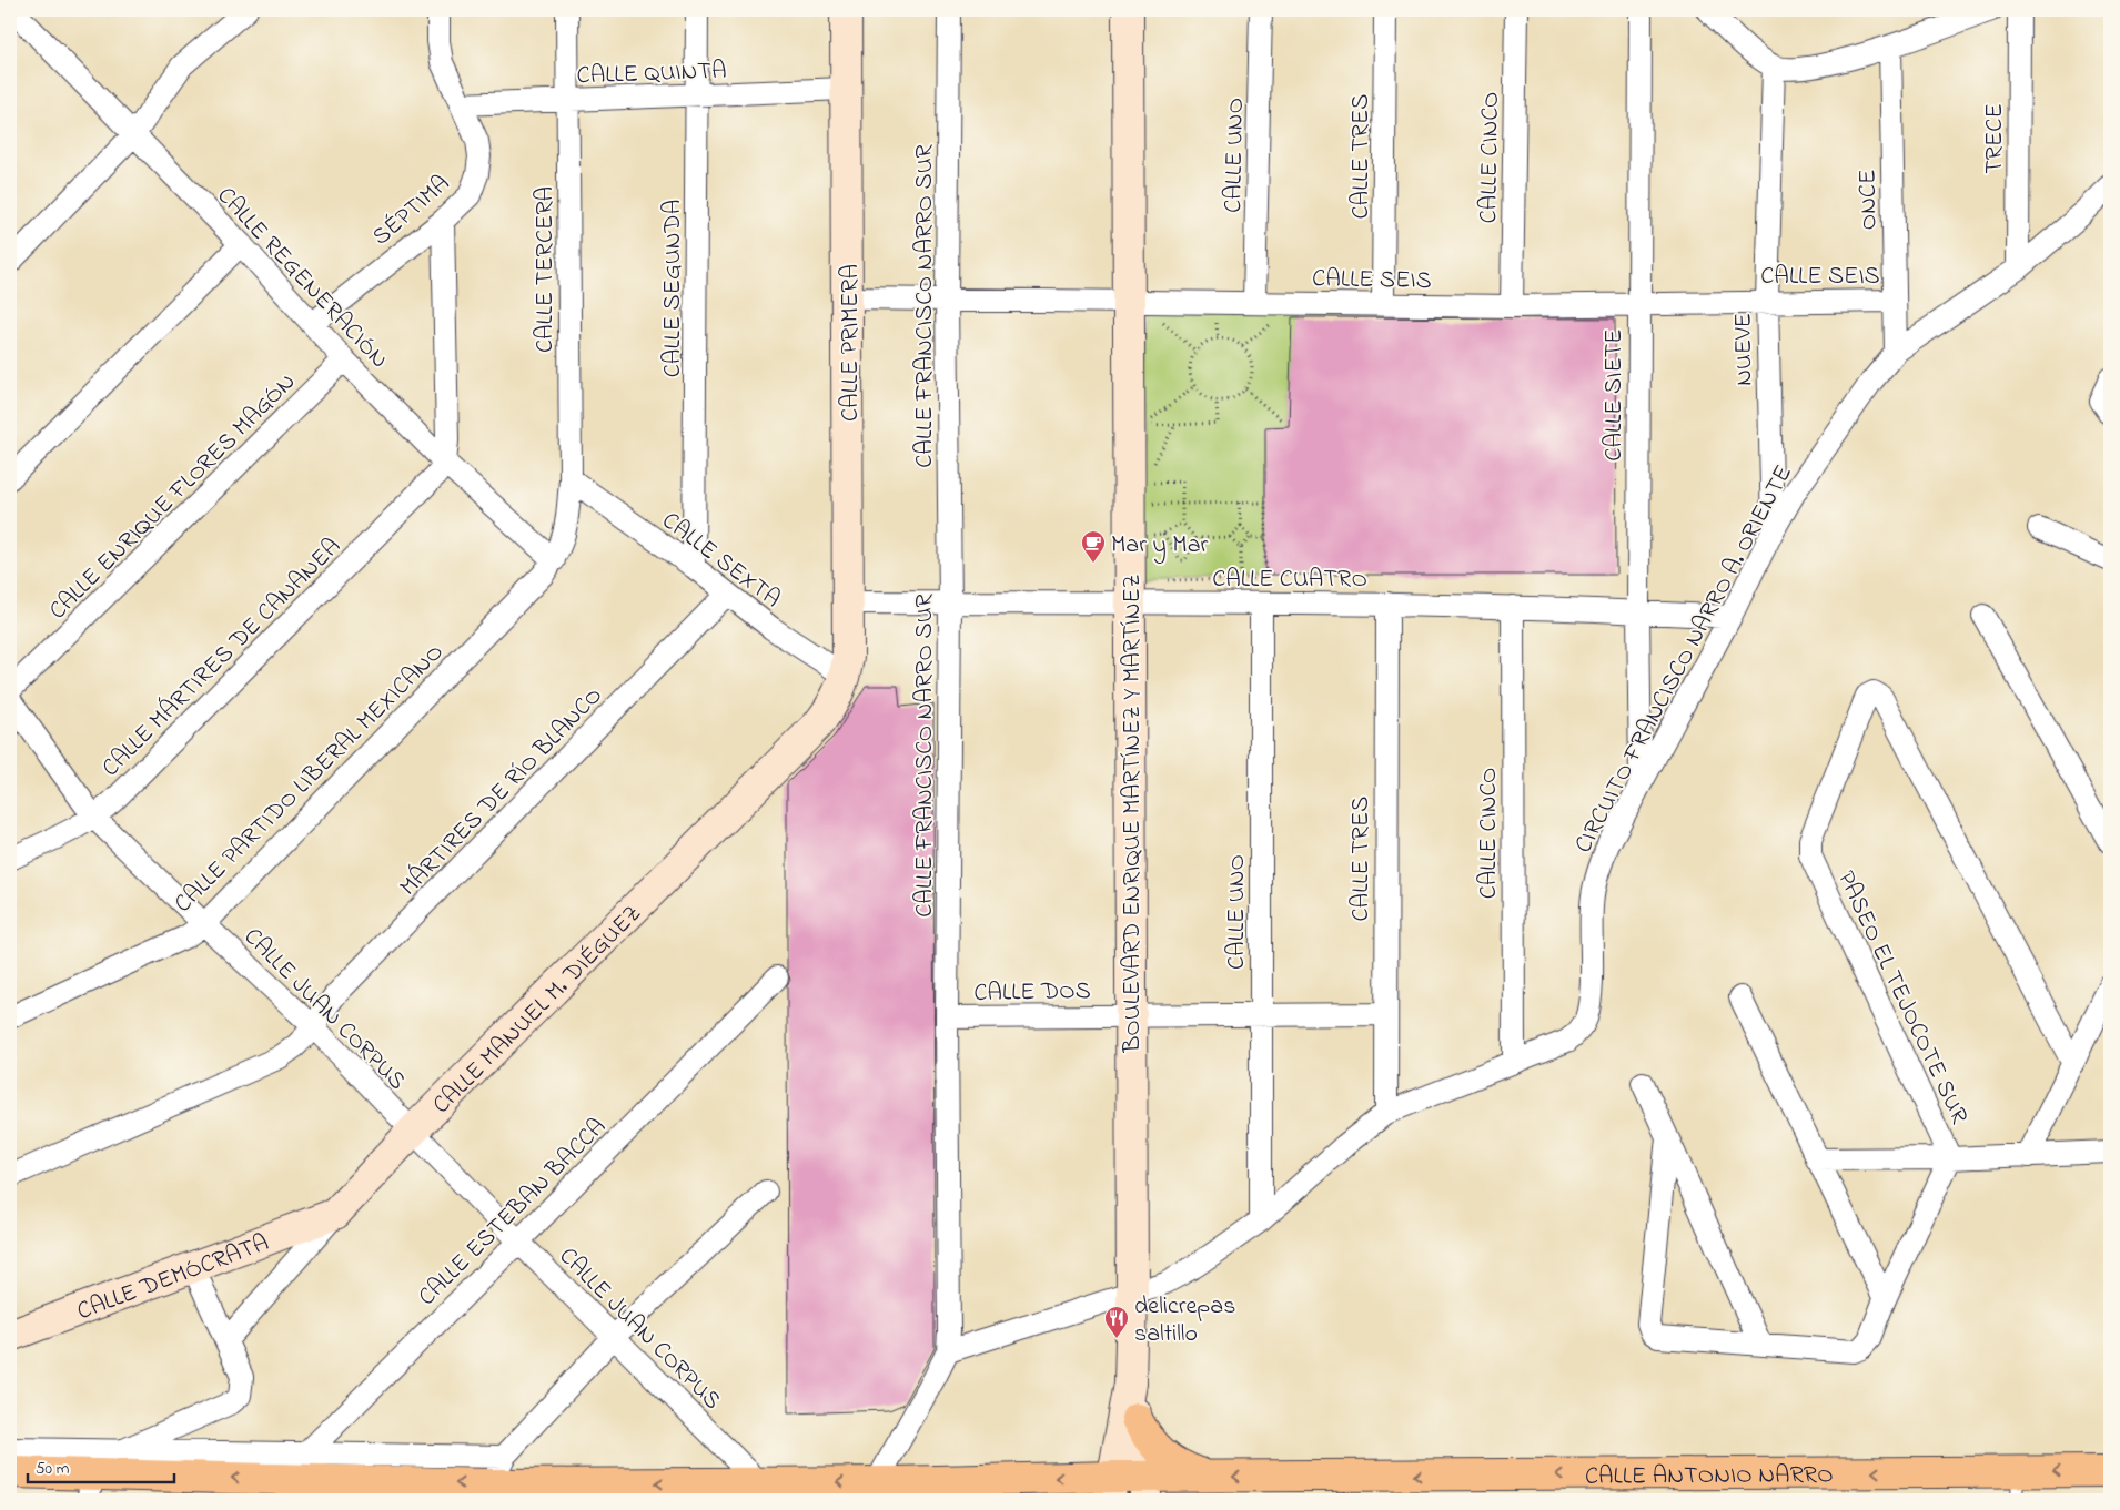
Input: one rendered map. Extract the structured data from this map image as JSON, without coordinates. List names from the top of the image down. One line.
{"streets":{"main road":["CALLE ANTONIO NARRO"],"street":["CALLE QUINTA","TRECE","CALLE UNO","CALLE TRES","CALLE CINCO","ONCE","SÉPTIMA","CALLE TERCERA","CALLE SEIS","CALLE REGENERACIÓN","CALLE SEGUNDA","CALLE FRANCISCO NARRO SUR","CALLE PRIMERA","NUEVE","CALLE SIETE","CALLE ENRIQUE FLORES MAGÓN","CALLE SEXTA","CALLE CUATRO","CALLE MÁRTIRES DE CANANEA","CIRCUITO FRANCISCO NARRO A. ORIENTE","CALLE PARTIDO LIBERAL MEXICANO","MÁRTIRES DE RÍO BLANCO","BOULEVARD ENRIQUE MARTÍNEZ Y MARTÍNEZ","CALLE DOS","PASEO EL TEJOCOTE SUR","CALLE JUAN CORPUS","CALLE MANUEL M. DIÉGUEZ","CALLE ESTEBAN BACCA","CALLE DEMÓCRATA"]},"crossings":[["CALLE QUINTA","SÉPTIMA"],["CALLE QUINTA","CALLE TERCERA"],["CALLE QUINTA","CALLE SEGUNDA"],["CALLE QUINTA","CALLE PRIMERA"],["TRECE","CIRCUITO FRANCISCO NARRO A. ORIENTE"],["CALLE UNO","CALLE SEIS"],["CALLE UNO","CALLE CUATRO"],["CALLE UNO","CIRCUITO FRANCISCO NARRO A. ORIENTE"],["CALLE UNO","CALLE DOS"],["CALLE TRES","CALLE SEIS"],["CALLE TRES","CALLE CUATRO"],["CALLE TRES","CIRCUITO FRANCISCO NARRO A. ORIENTE"],["CALLE TRES","CALLE DOS"],["CALLE CINCO","CALLE SEIS"],["CALLE CINCO","CALLE CUATRO"],["CALLE CINCO","CIRCUITO FRANCISCO NARRO A. ORIENTE"],["ONCE","CALLE SEIS"],["ONCE","CIRCUITO FRANCISCO NARRO A. ORIENTE"],["SÉPTIMA","CALLE REGENERACIÓN"],["CALLE TERCERA","CALLE SEXTA"],["CALLE TERCERA","CALLE PARTIDO LIBERAL MEXICANO"],["CALLE SEIS","CALLE FRANCISCO NARRO SUR"],["CALLE SEIS","CALLE PRIMERA"],["CALLE SEIS","NUEVE"],["CALLE SEIS","CALLE SIETE"],["CALLE SEIS","BOULEVARD ENRIQUE MARTÍNEZ Y MARTÍNEZ"],["CALLE REGENERACIÓN","CALLE ENRIQUE FLORES MAGÓN"],["CALLE REGENERACIÓN","CALLE MÁRTIRES DE CANANEA"],["CALLE REGENERACIÓN","CALLE PARTIDO LIBERAL MEXICANO"],["CALLE SEGUNDA","CALLE SEXTA"],["CALLE FRANCISCO NARRO SUR","CALLE CUATRO"],["CALLE FRANCISCO NARRO SUR","CIRCUITO FRANCISCO NARRO A. ORIENTE"],["CALLE FRANCISCO NARRO SUR","CALLE DOS"],["CALLE FRANCISCO NARRO SUR","CALLE ANTONIO NARRO"],["CALLE PRIMERA","CALLE SEXTA"],["CALLE PRIMERA","CALLE CUATRO"],["CALLE PRIMERA","CALLE MANUEL M. DIÉGUEZ"],["NUEVE","CIRCUITO FRANCISCO NARRO A. ORIENTE"],["CALLE SIETE","CALLE CUATRO"],["CALLE SIETE","CIRCUITO FRANCISCO NARRO A. ORIENTE"],["CALLE SEXTA","MÁRTIRES DE RÍO BLANCO"],["CALLE SEXTA","CALLE MANUEL M. DIÉGUEZ"],["CALLE CUATRO","CIRCUITO FRANCISCO NARRO A. ORIENTE"],["CALLE CUATRO","BOULEVARD ENRIQUE MARTÍNEZ Y MARTÍNEZ"],["CALLE MÁRTIRES DE CANANEA","CALLE JUAN CORPUS"],["CIRCUITO FRANCISCO NARRO A. ORIENTE","BOULEVARD ENRIQUE MARTÍNEZ Y MARTÍNEZ"],["CALLE PARTIDO LIBERAL MEXICANO","CALLE JUAN CORPUS"],["MÁRTIRES DE RÍO BLANCO","CALLE JUAN CORPUS"],["BOULEVARD ENRIQUE MARTÍNEZ Y MARTÍNEZ","CALLE DOS"],["BOULEVARD ENRIQUE MARTÍNEZ Y MARTÍNEZ","CALLE ANTONIO NARRO"],["CALLE JUAN CORPUS","CALLE MANUEL M. DIÉGUEZ"],["CALLE JUAN CORPUS","CALLE ESTEBAN BACCA"],["CALLE JUAN CORPUS","CALLE ANTONIO NARRO"],["CALLE MANUEL M. DIÉGUEZ","CALLE DEMÓCRATA"],["CALLE ESTEBAN BACCA","CALLE ANTONIO NARRO"]],"one_way":["CALLE ANTONIO NARRO"],"places":{"cafe":["Mar y Mar"],"restaurant":["delicrepas saltillo"]},"scale_bar":"50 m"}
